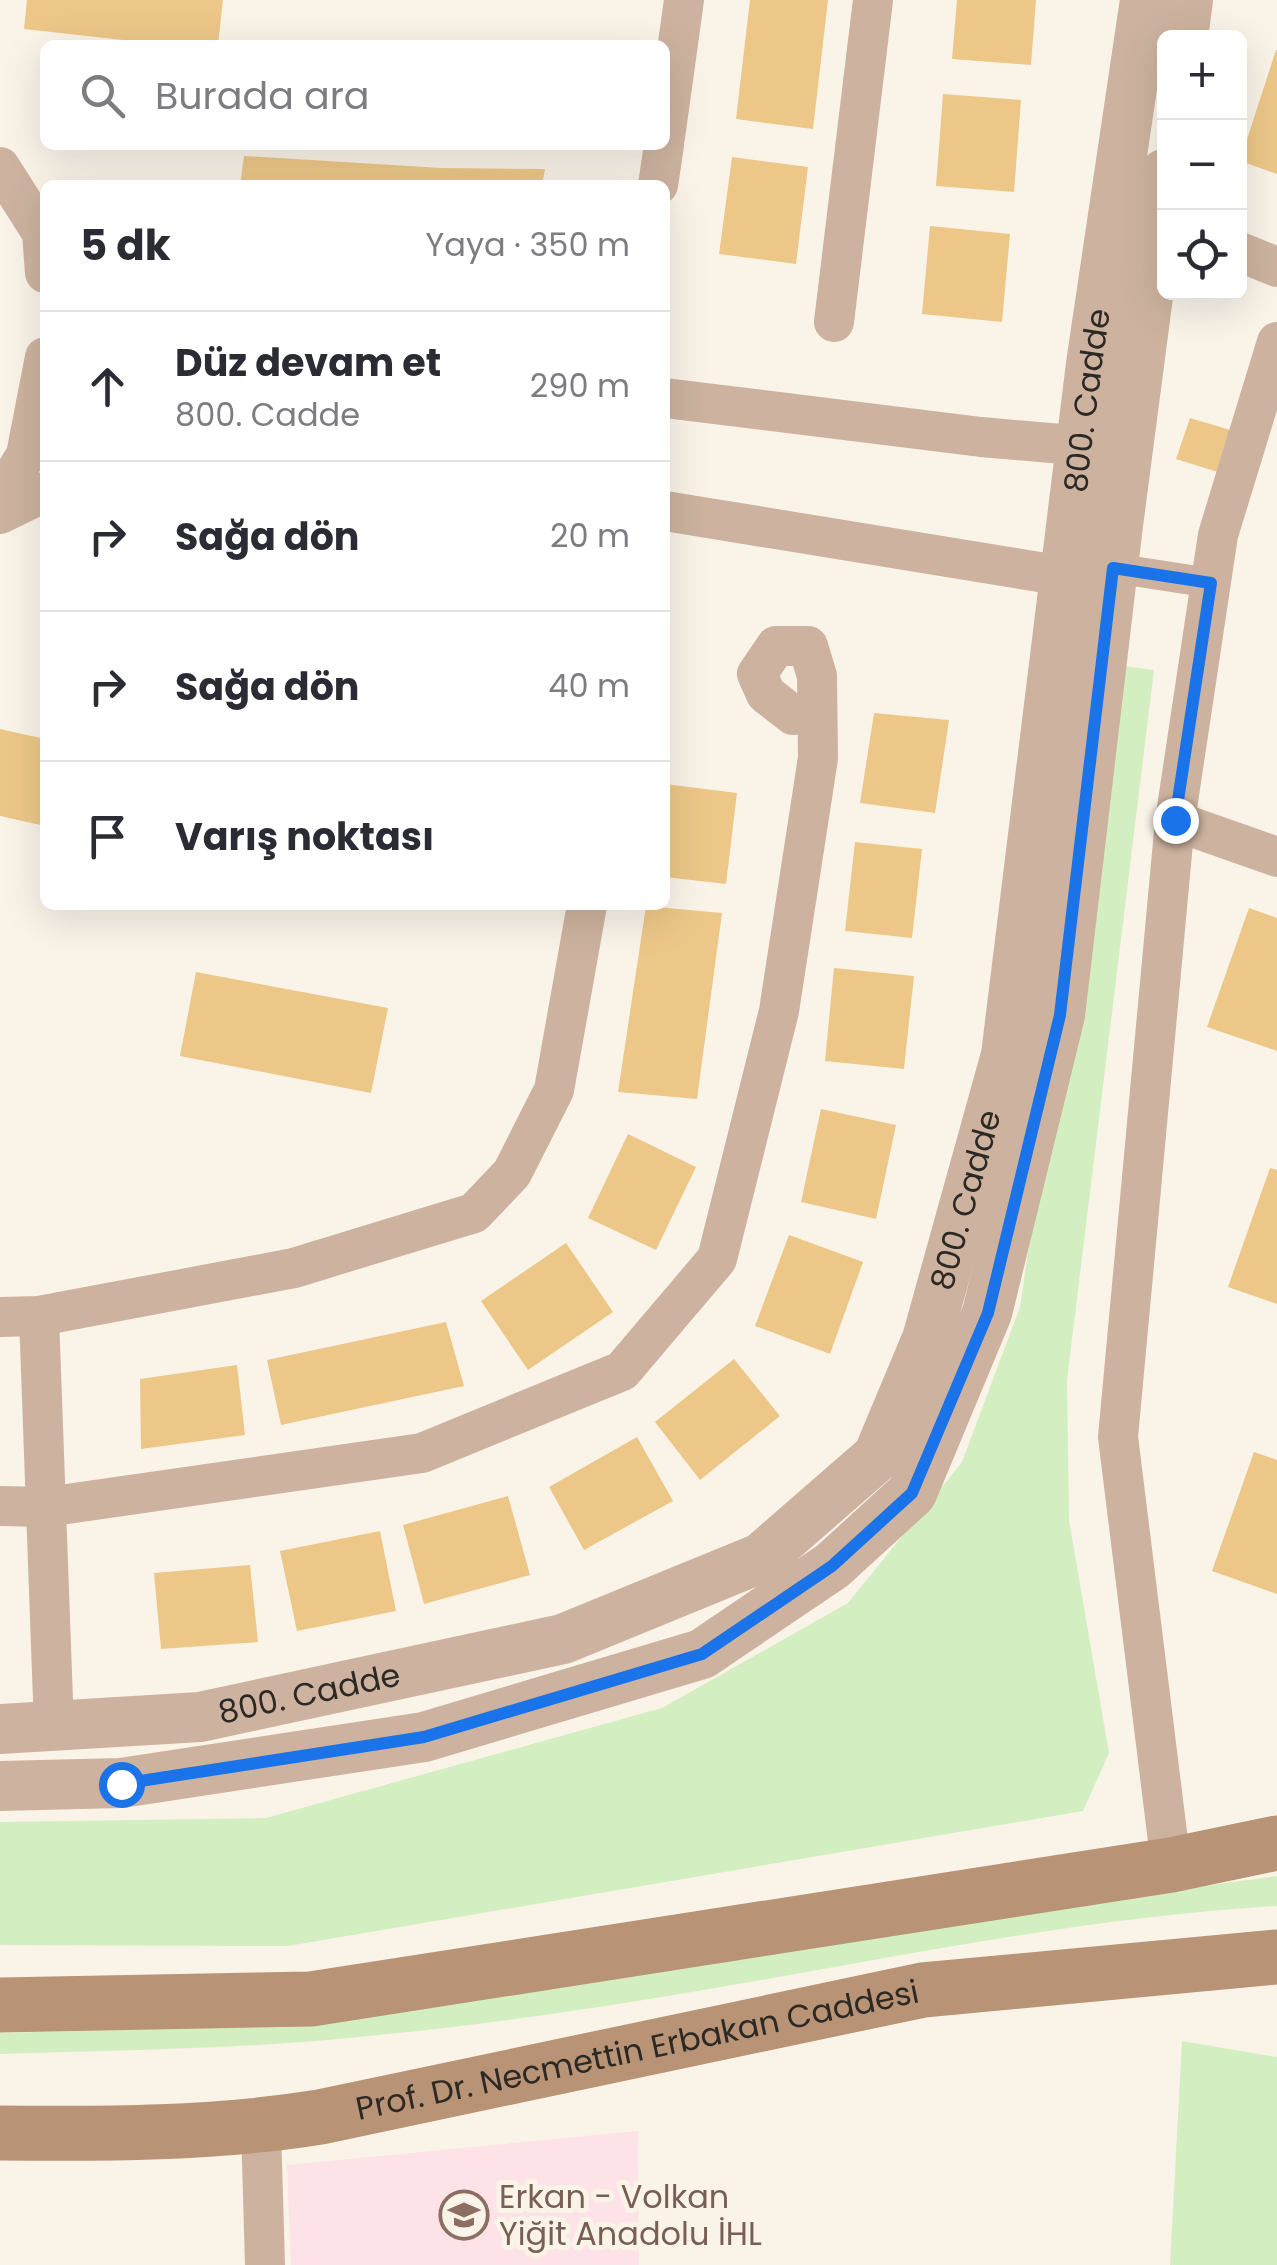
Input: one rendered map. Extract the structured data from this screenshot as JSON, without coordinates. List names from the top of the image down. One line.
{"streets":{"main road":["Prof. Dr. Necmettin Erbakan Caddesi"],"street":["800. Cadde"]},"places":{"school or university":["Erkan - Volkan Yiğit Anadolu İHL"]},"page":{"map_buttons":["+","−"],"search":"Burada ara","heading":["5 dk","Yaya · 350 m"],"list":[["Düz devam et","800. Cadde","290 m"],["Sağa dön","20 m"],["Sağa dön","40 m"],"Varış noktası"]}}
